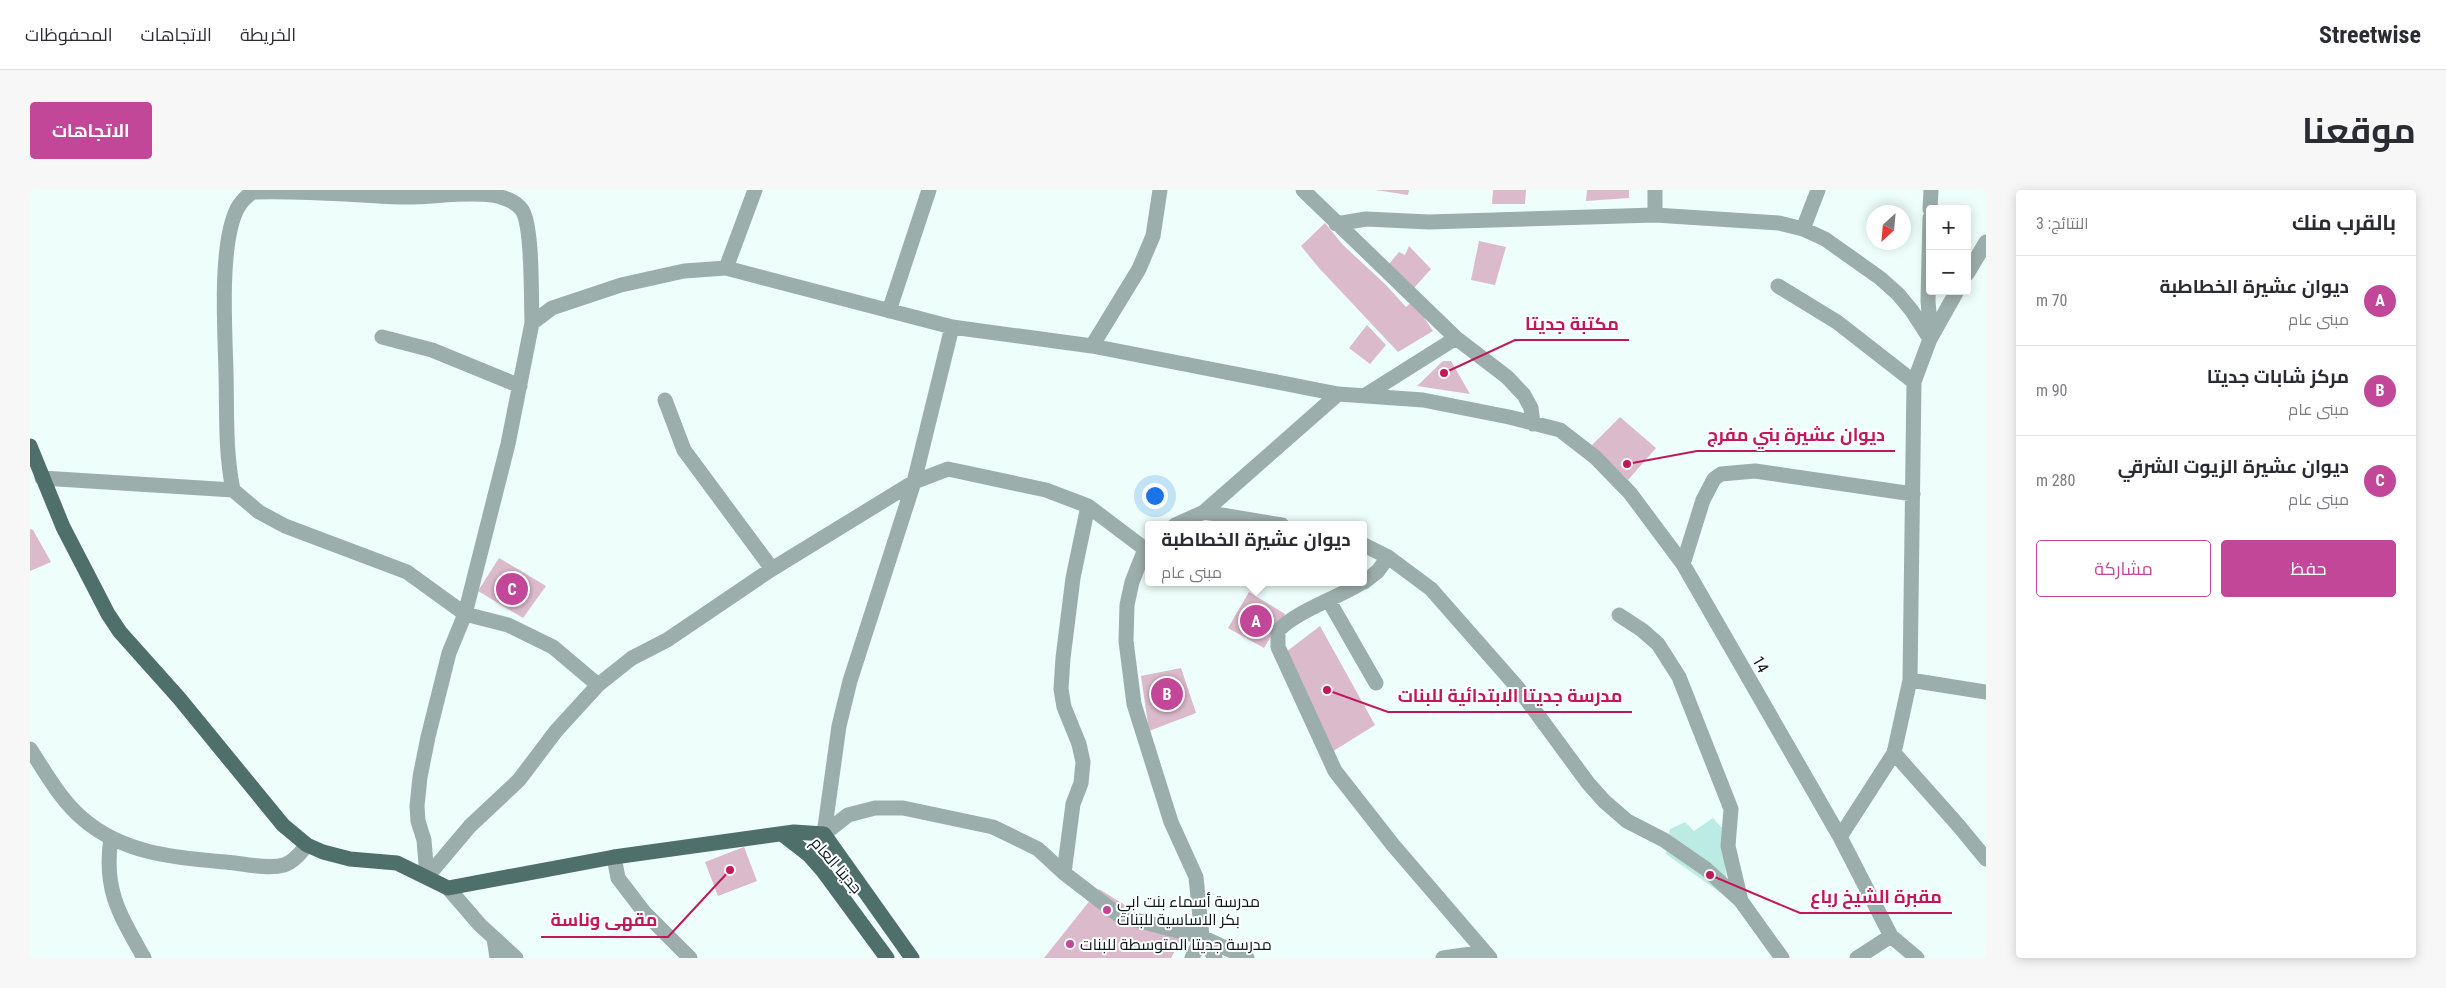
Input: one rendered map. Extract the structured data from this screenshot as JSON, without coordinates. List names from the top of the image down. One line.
{"streets":{"main road":["جديتا العام"],"street":["14"]},"places":["مكتبة جديتا","ديوان عشيرة بني مفرج","مدرسة جديتا الابتدائية للبنات","مقهى وناسة","مقبرة الشيخ رباع","مدرسة أسماء بنت ابي بكر الاساسية للبنات","مدرسة جديتا المتوسطة للبنات"],"north":"bottom left","page":{"header":"Streetwise","nav":["الخريطة","الاتجاهات","المحفوظات"],"title":"موقعنا","buttons":["الاتجاهات",["حفظ","مشاركة"]],"heading":["بالقرب منك","النتائج: 3"],"map_buttons":["+","−"],"list":[{"mark":"A","name":"ديوان عشيرة الخطاطبة","note":"مبنى عام","value":"70 m"},{"mark":"B","name":"مركز شابات جديتا","note":"مبنى عام","value":"90 m"},{"mark":"C","name":"ديوان عشيرة الزيوت الشرقي","note":"مبنى عام","value":"280 m"}],"popup":["ديوان عشيرة الخطاطبة","مبنى عام"],"pins":["C","A","B"]}}
